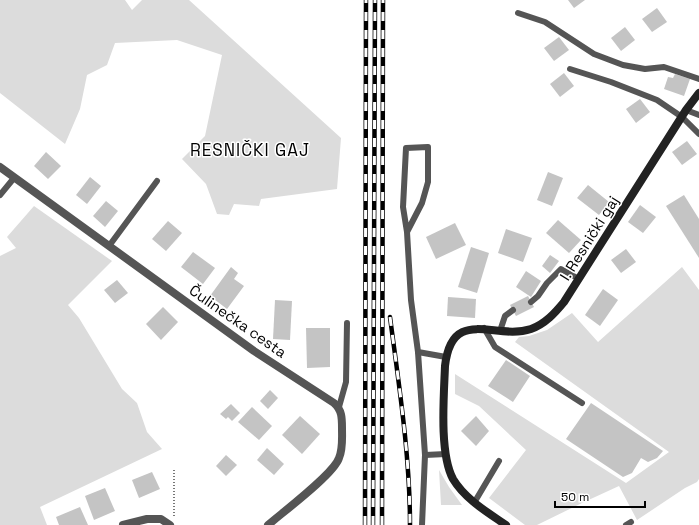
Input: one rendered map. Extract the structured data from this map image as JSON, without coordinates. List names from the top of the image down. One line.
{"streets":{"street":["I. Resnički gaj","Čulinečka cesta"]},"districts":["RESNIČKI GAJ"],"scale_bar":"50 m"}
